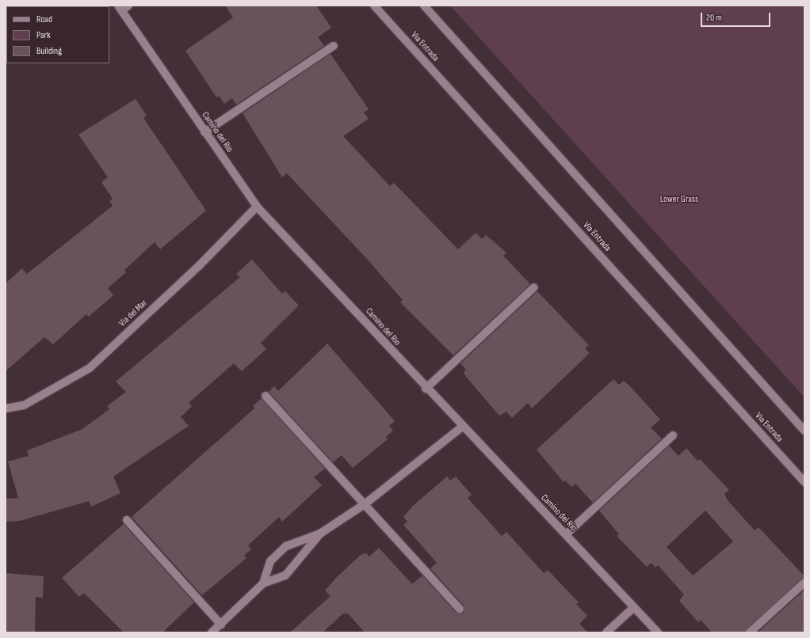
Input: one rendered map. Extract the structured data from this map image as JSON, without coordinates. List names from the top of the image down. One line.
{"streets":{"street":["Via Entrada","Camino del Rio","Via del Mar"]},"crossings":[["Camino del Rio","Via del Mar"]],"parks":["Lower Grass"],"legend":["Road","Park","Building"],"scale_bar":"20 m"}
